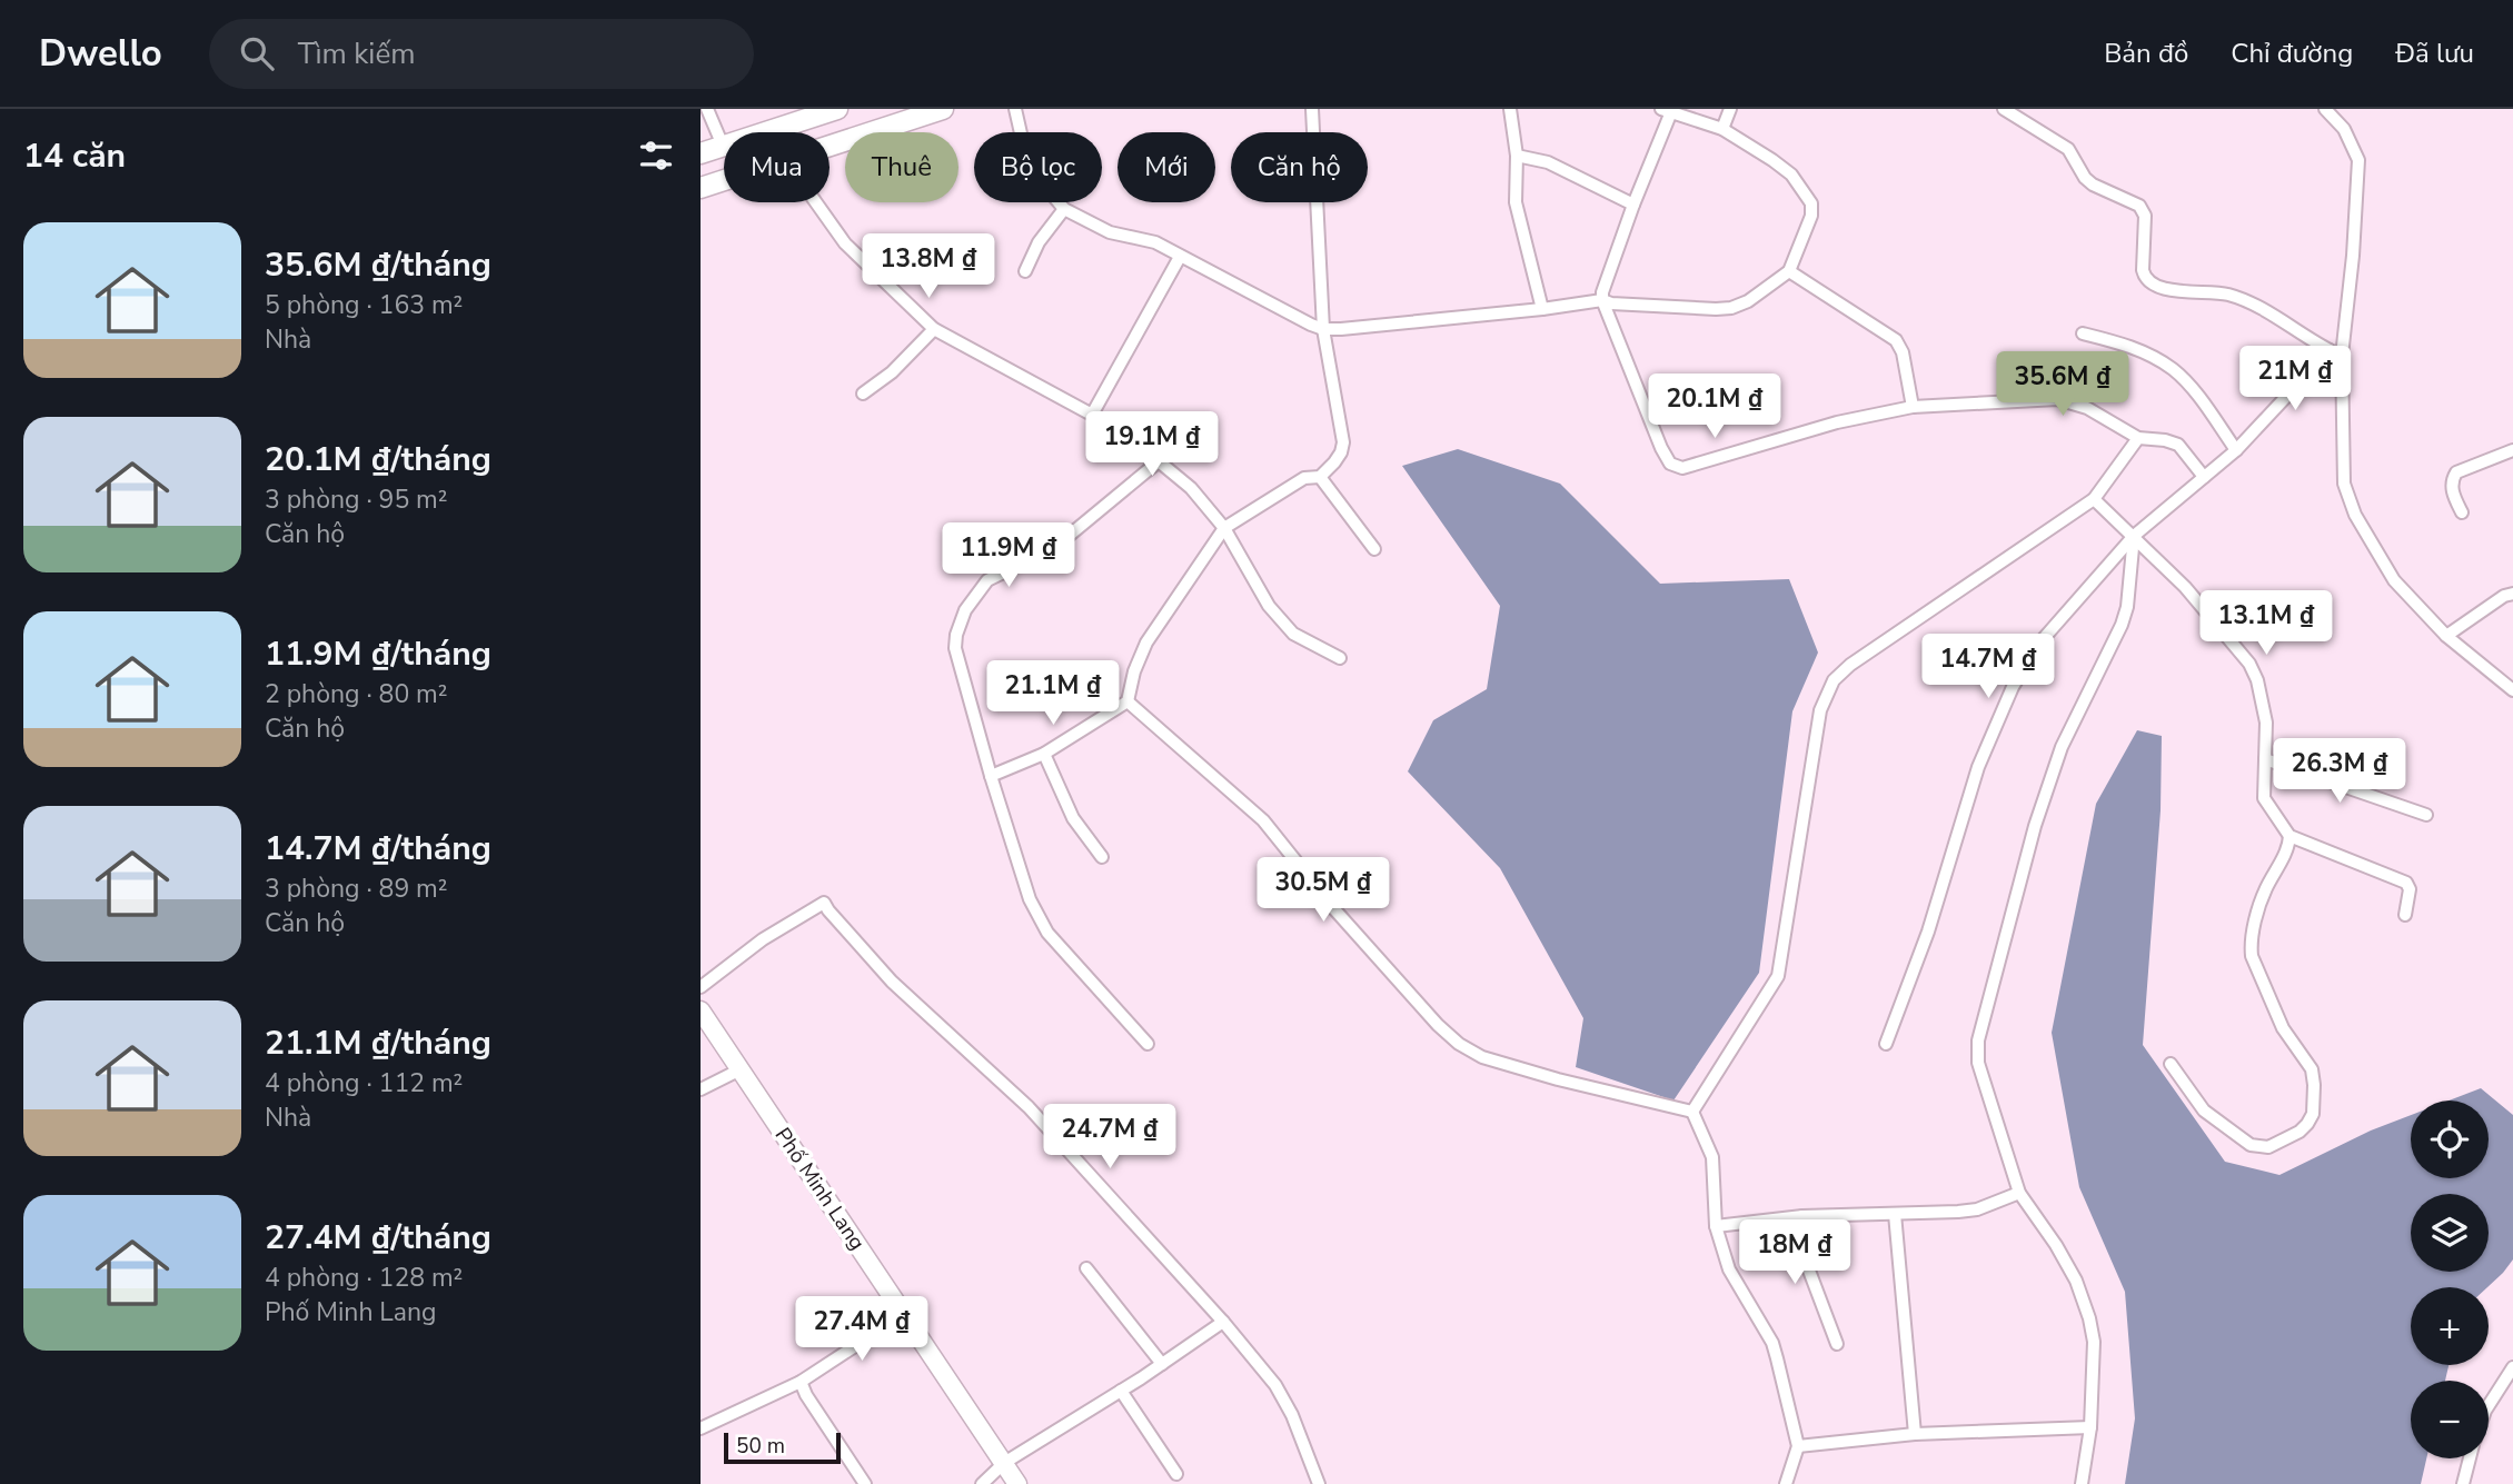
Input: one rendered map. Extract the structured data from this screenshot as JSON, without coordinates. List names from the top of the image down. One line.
{"streets":{"street":["Phố Minh Lang"]},"scale_bar":"50 m","page":{"header":"Dwello","search":"Tìm kiếm","nav":["Bản đồ","Chỉ đường","Đã lưu"],"heading":"14 căn","chip":["Mua","Thuê","Bộ lọc","Mới","Căn hộ"],"list":[{"name":"35.6M ₫/tháng","note":"5 phòng · 163 m² · Nhà"},{"name":"20.1M ₫/tháng","note":"3 phòng · 95 m² · Căn hộ"},{"name":"11.9M ₫/tháng","note":"2 phòng · 80 m² · Căn hộ"},{"name":"14.7M ₫/tháng","note":"3 phòng · 89 m² · Căn hộ"},{"name":"21.1M ₫/tháng","note":"4 phòng · 112 m² · Nhà"},{"name":"27.4M ₫/tháng","note":"4 phòng · 128 m² · Phố Minh Lang"}],"price":["13.8M ₫","21M ₫","35.6M ₫","20.1M ₫","19.1M ₫","11.9M ₫","13.1M ₫","14.7M ₫","21.1M ₫","26.3M ₫","30.5M ₫","24.7M ₫","18M ₫","27.4M ₫"],"map_buttons":["+","−"],"scale":"50 m"}}
